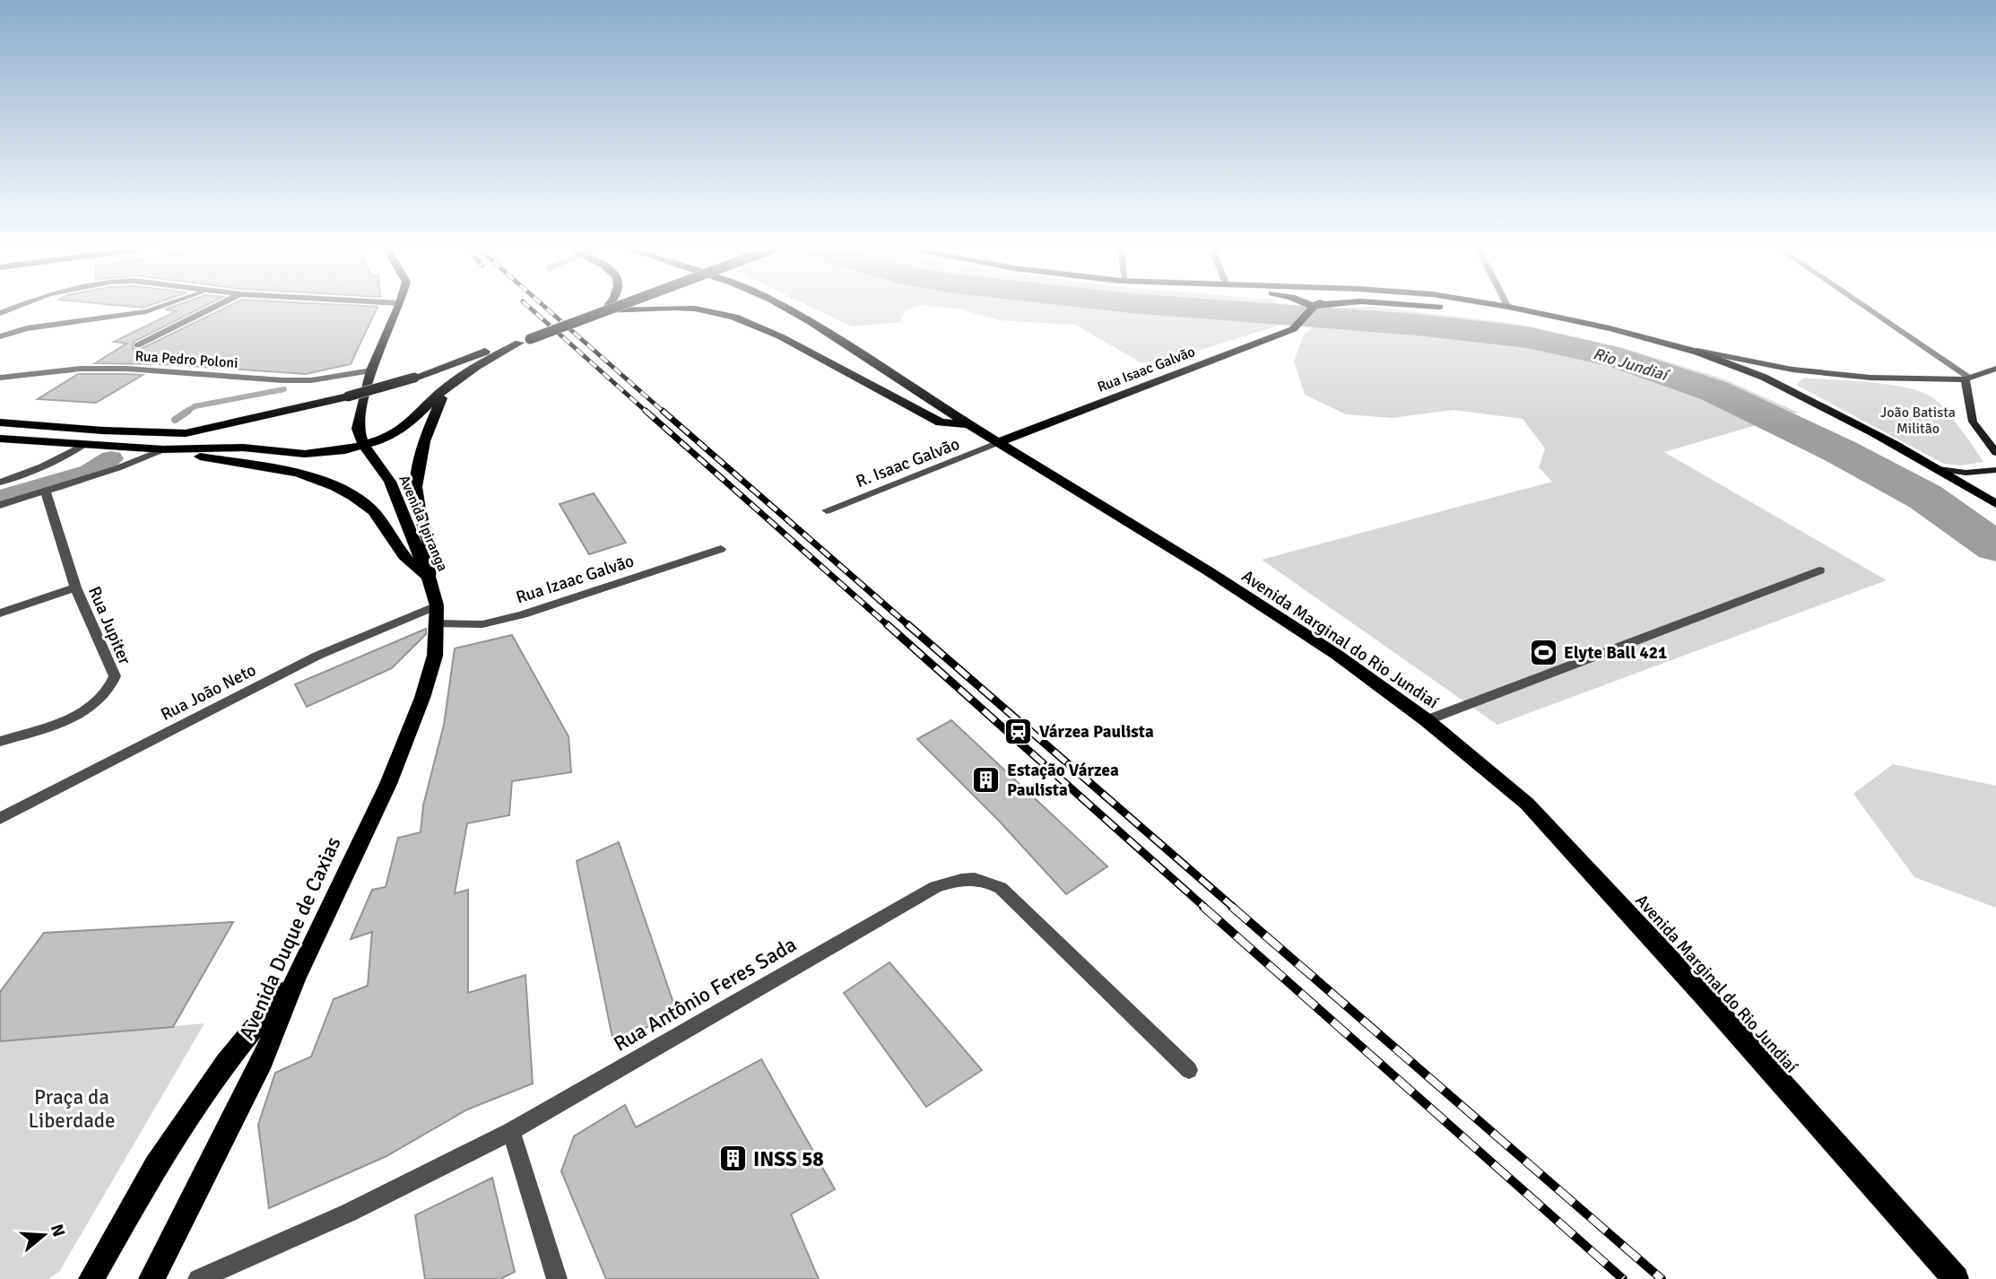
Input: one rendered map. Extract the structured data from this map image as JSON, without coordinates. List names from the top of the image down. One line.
{"streets":{"main road":["Rua Isaac Galvão","Avenida Ipiranga","Avenida Marginal do Rio Jundiaí","Avenida Duque de Caxias"],"street":["Rua Pedro Poloni","R. Isaac Galvão","Rua Izaac Galvão","Rua Jupiter","Rua João Neto","Rua Antônio Feres Sada"]},"crossings":[["Rua Isaac Galvão","R. Isaac Galvão"],["Rua Isaac Galvão","Avenida Marginal do Rio Jundiaí"],["R. Isaac Galvão","Avenida Marginal do Rio Jundiaí"],["Avenida Ipiranga","Rua Izaac Galvão"],["Avenida Ipiranga","Rua João Neto"],["Avenida Ipiranga","Avenida Duque de Caxias"],["Rua Izaac Galvão","Rua João Neto"],["Rua Izaac Galvão","Avenida Duque de Caxias"],["Rua João Neto","Avenida Duque de Caxias"]],"water":["Rio Jundiaí"],"parks":["João Batista Militão","Praça da Liberdade"],"places":{"sports":["Elyte Ball 421"],"station":["Várzea Paulista"],"building":["Estação Várzea Paulista","INSS 58"]},"north":"right"}
